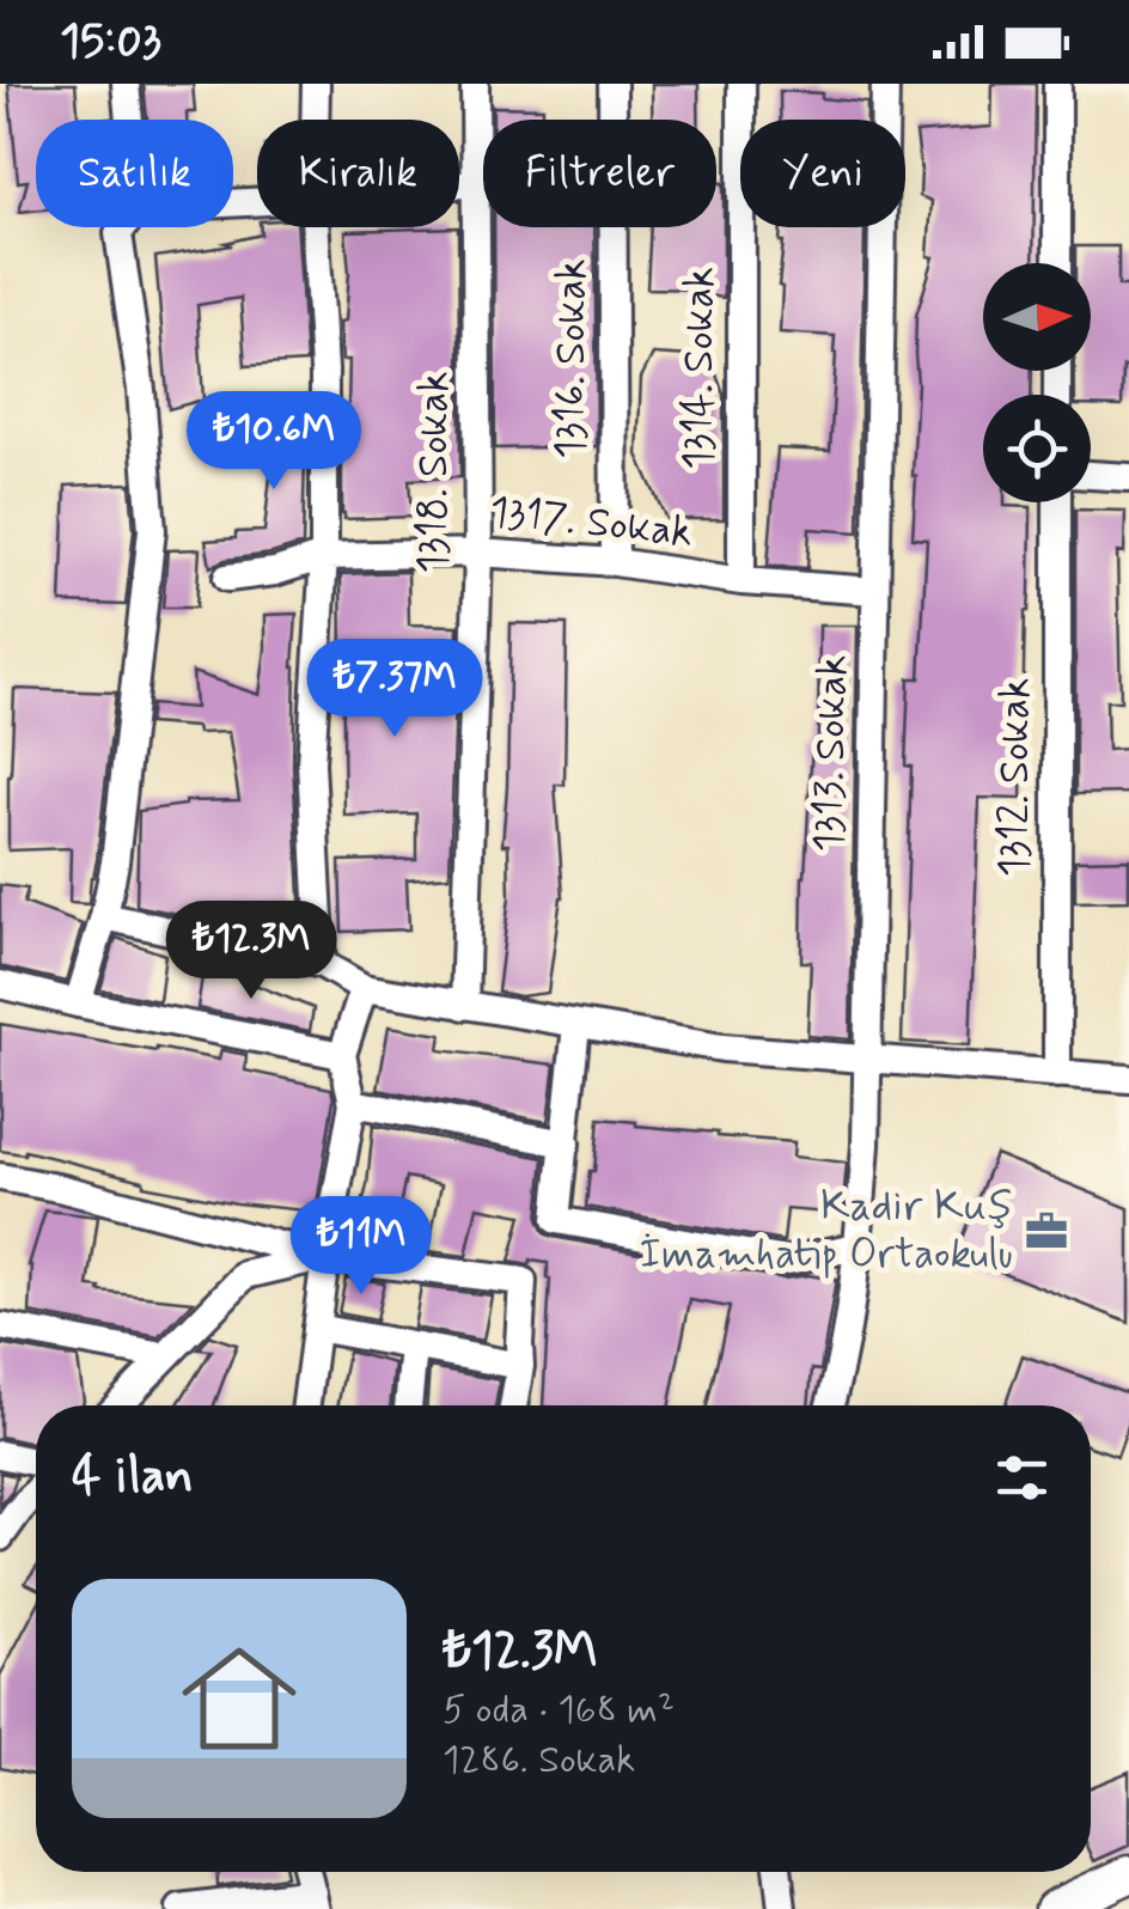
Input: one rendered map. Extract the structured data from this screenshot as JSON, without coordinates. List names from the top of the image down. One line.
{"streets":{"street":["1316. Sokak","1314. Sokak","1318. Sokak","1317. Sokak","1313. Sokak","1312. Sokak"]},"crossings":[["1316. Sokak","1317. Sokak"],["1314. Sokak","1317. Sokak"],["1318. Sokak","1317. Sokak"],["1317. Sokak","1313. Sokak"]],"places":{"office":["Kadir Kuş İmamhatip Ortaokulu"]},"north":"right","page":{"status":"15:03","chip":["Satılık","Kiralık","Filtreler","Yeni"],"price":["₺10.6M","₺7.37M","₺12.3M","₺11M"],"heading":"4 ilan","list":[{"name":"₺12.3M","note":"5 oda · 168 m² · 1286. Sokak"}]}}
